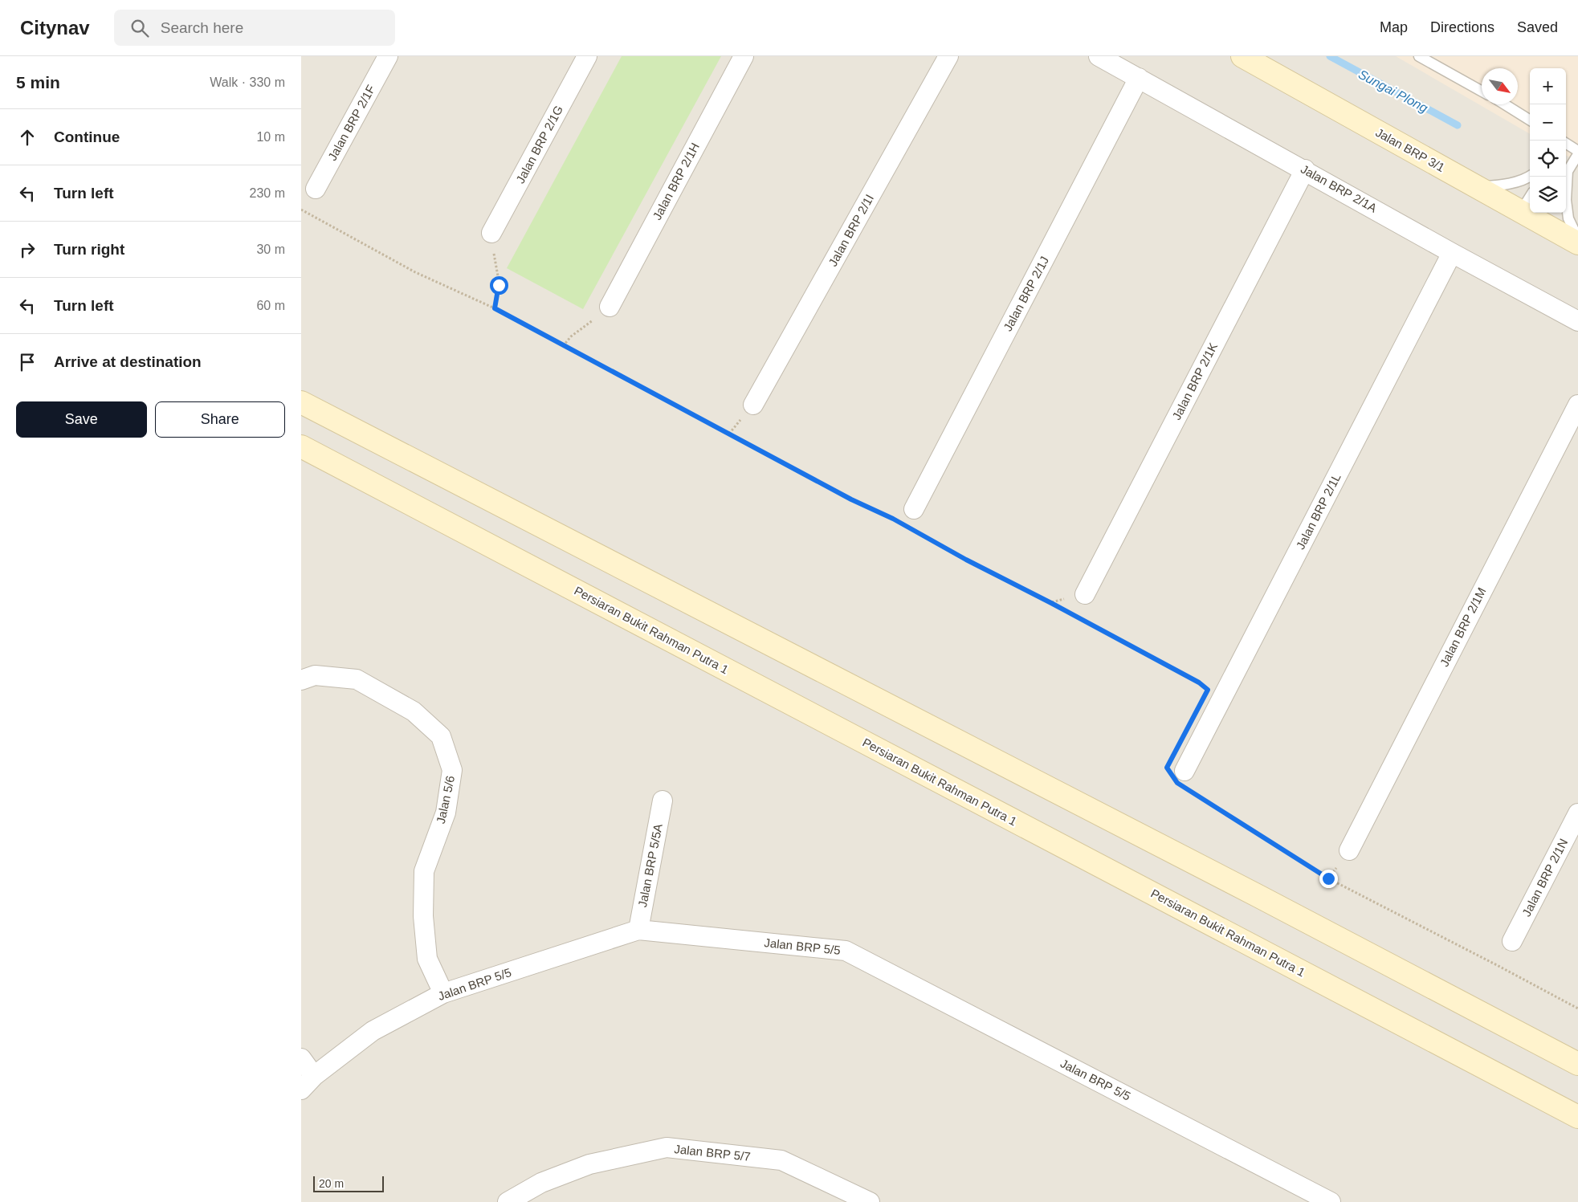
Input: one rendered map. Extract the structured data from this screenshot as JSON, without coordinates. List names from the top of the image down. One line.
{"streets":{"main road":["Jalan BRP 3/1","Persiaran Bukit Rahman Putra 1"],"street":["Jalan BRP 2/1F","Jalan BRP 2/1G","Jalan BRP 2/1H","Jalan BRP 2/1A","Jalan BRP 2/1I","Jalan BRP 2/1J","Jalan BRP 2/1K","Jalan BRP 2/1L","Jalan BRP 2/1M","Jalan 5/6","Jalan BRP 5/5A","Jalan BRP 2/1N","Jalan BRP 5/5","Jalan BRP 5/7"]},"crossings":[["Jalan BRP 2/1A","Jalan BRP 2/1J"],["Jalan BRP 2/1A","Jalan BRP 2/1K"],["Jalan BRP 2/1A","Jalan BRP 2/1L"],["Jalan 5/6","Jalan BRP 5/5"],["Jalan BRP 5/5A","Jalan BRP 5/5"]],"water":["Sungai Plong"],"scale_bar":"20 m","north":"bottom right","page":{"header":"Citynav","search":"Search here","nav":["Map","Directions","Saved"],"heading":["5 min","Walk · 330 m"],"map_buttons":["+","−"],"list":[["Continue","10 m"],["Turn left","230 m"],["Turn right","30 m"],["Turn left","60 m"],"Arrive at destination"],"buttons":["Save","Share"],"scale":"20 m"}}
